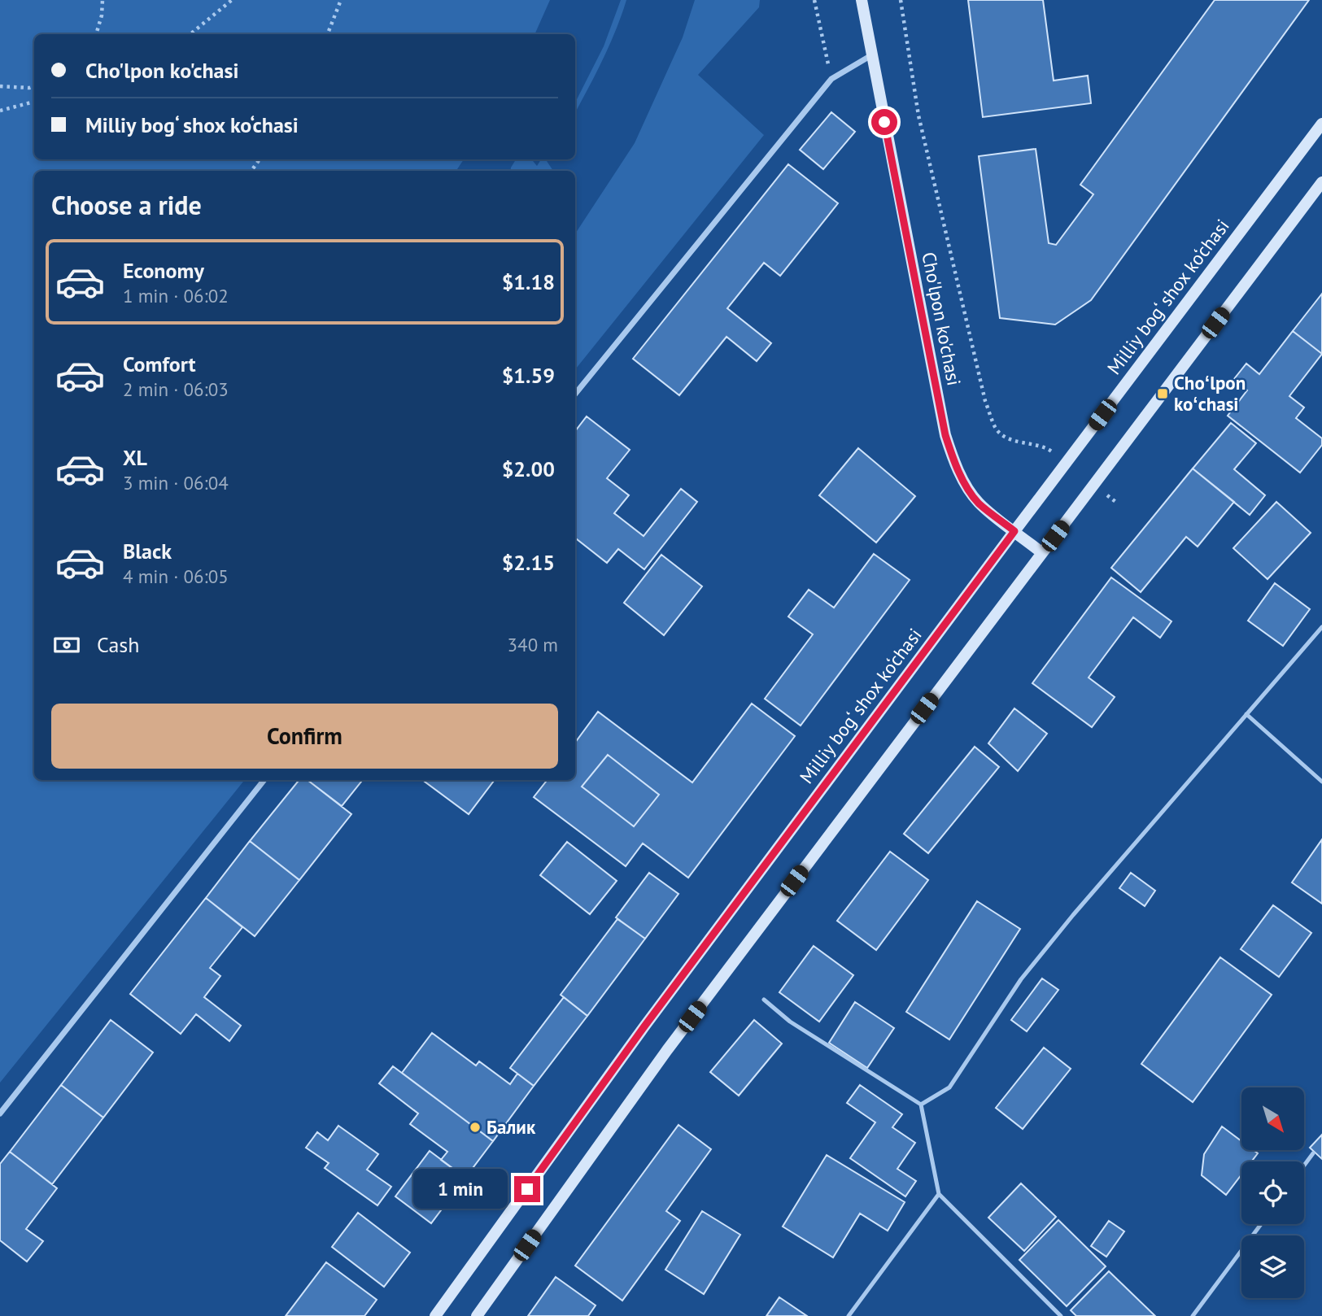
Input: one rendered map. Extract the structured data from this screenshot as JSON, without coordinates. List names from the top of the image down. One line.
{"streets":{"main road":["Milliy bog‘ shox ko‘chasi","Cho'lpon ko'chasi"]},"crossings":[["Milliy bog‘ shox ko‘chasi","Cho'lpon ko'chasi"]],"places":{"transit":["Choʻlpon koʻchasi"],"other":["Балик"]},"north":"bottom right","page":{"banner":["Cho'lpon ko'chasi","Milliy bog‘ shox ko‘chasi"],"heading":"Choose a ride","list":[{"name":"Economy","note":"1 min · 06:02","value":"$1.18"},{"name":"Comfort","note":"2 min · 06:03","value":"$1.59"},{"name":"XL","note":"3 min · 06:04","value":"$2.00"},{"name":"Black","note":"4 min · 06:05","value":"$2.15"}],"pay":["Cash","340 m"],"buttons":"Confirm","bubble":"1 min"}}
